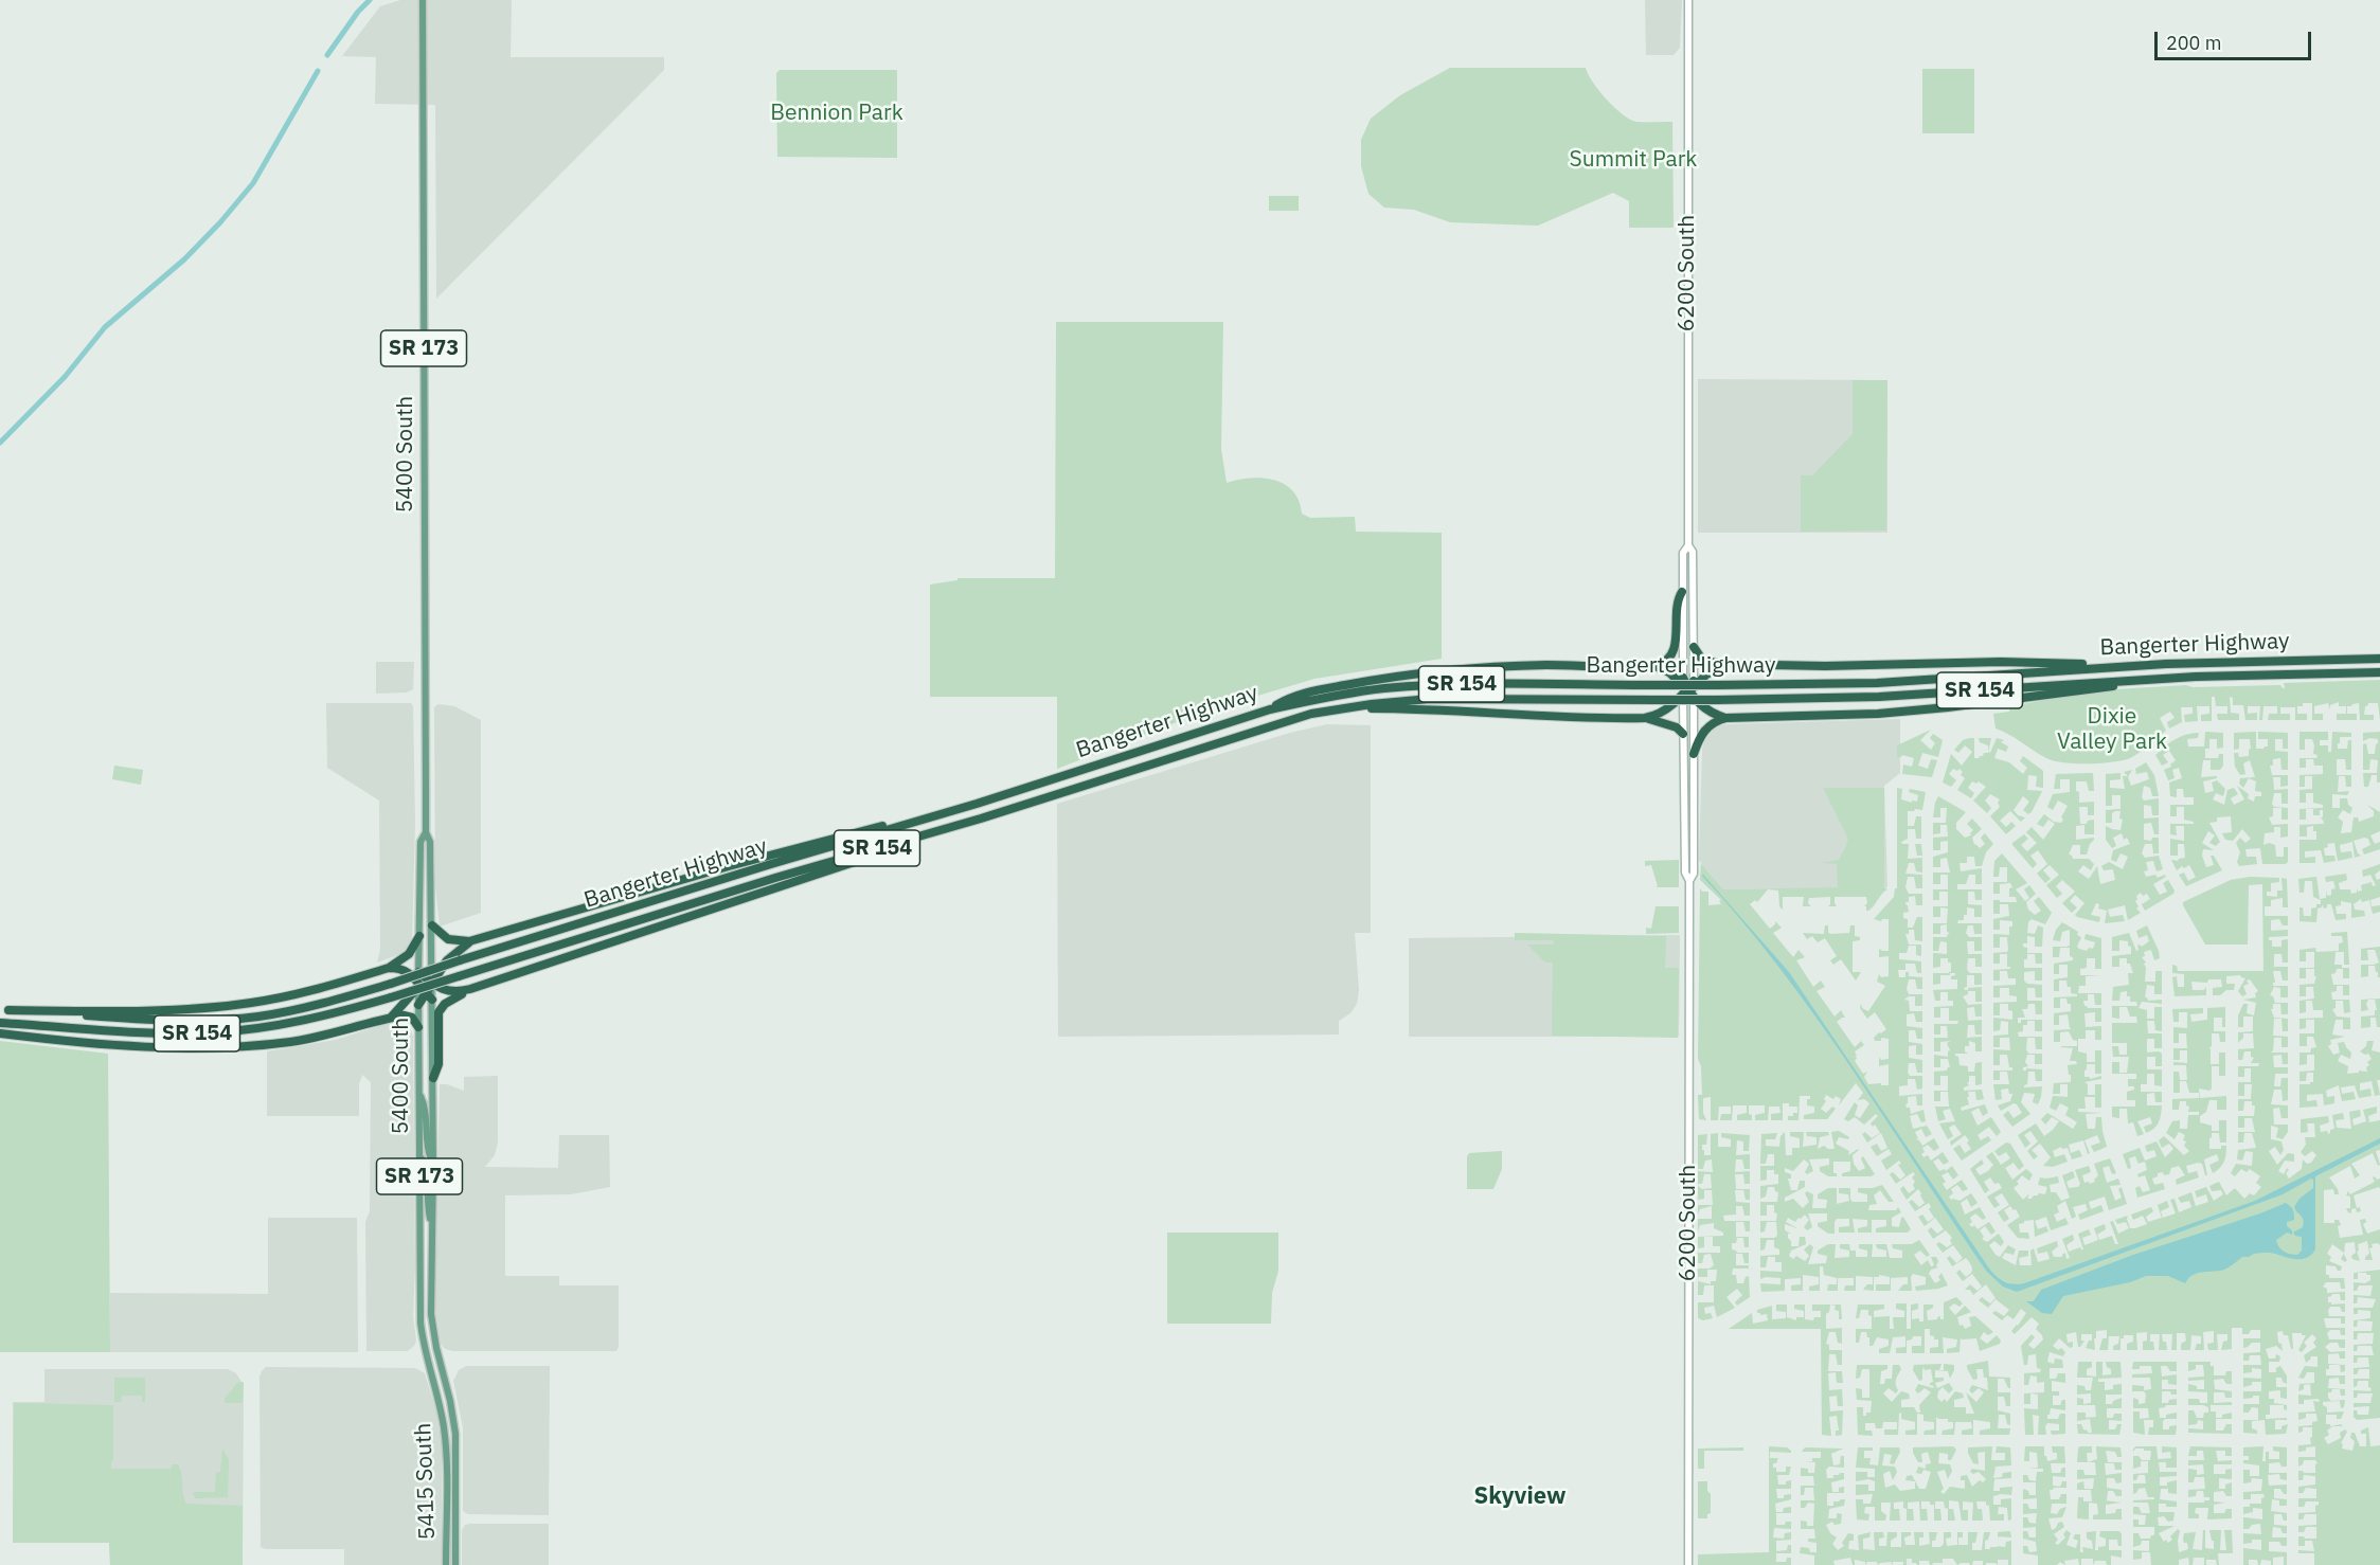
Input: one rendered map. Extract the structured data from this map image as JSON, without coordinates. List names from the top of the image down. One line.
{"streets":{"highway":["Bangerter Highway","SR 154"],"main road":["6200 South","SR 173","5400 South","5415 South"]},"crossings":[["5400 South","5415 South"]],"districts":["Skyview"],"parks":["Bennion Park","Summit Park","Dixie Valley Park"],"scale_bar":"200 m"}
